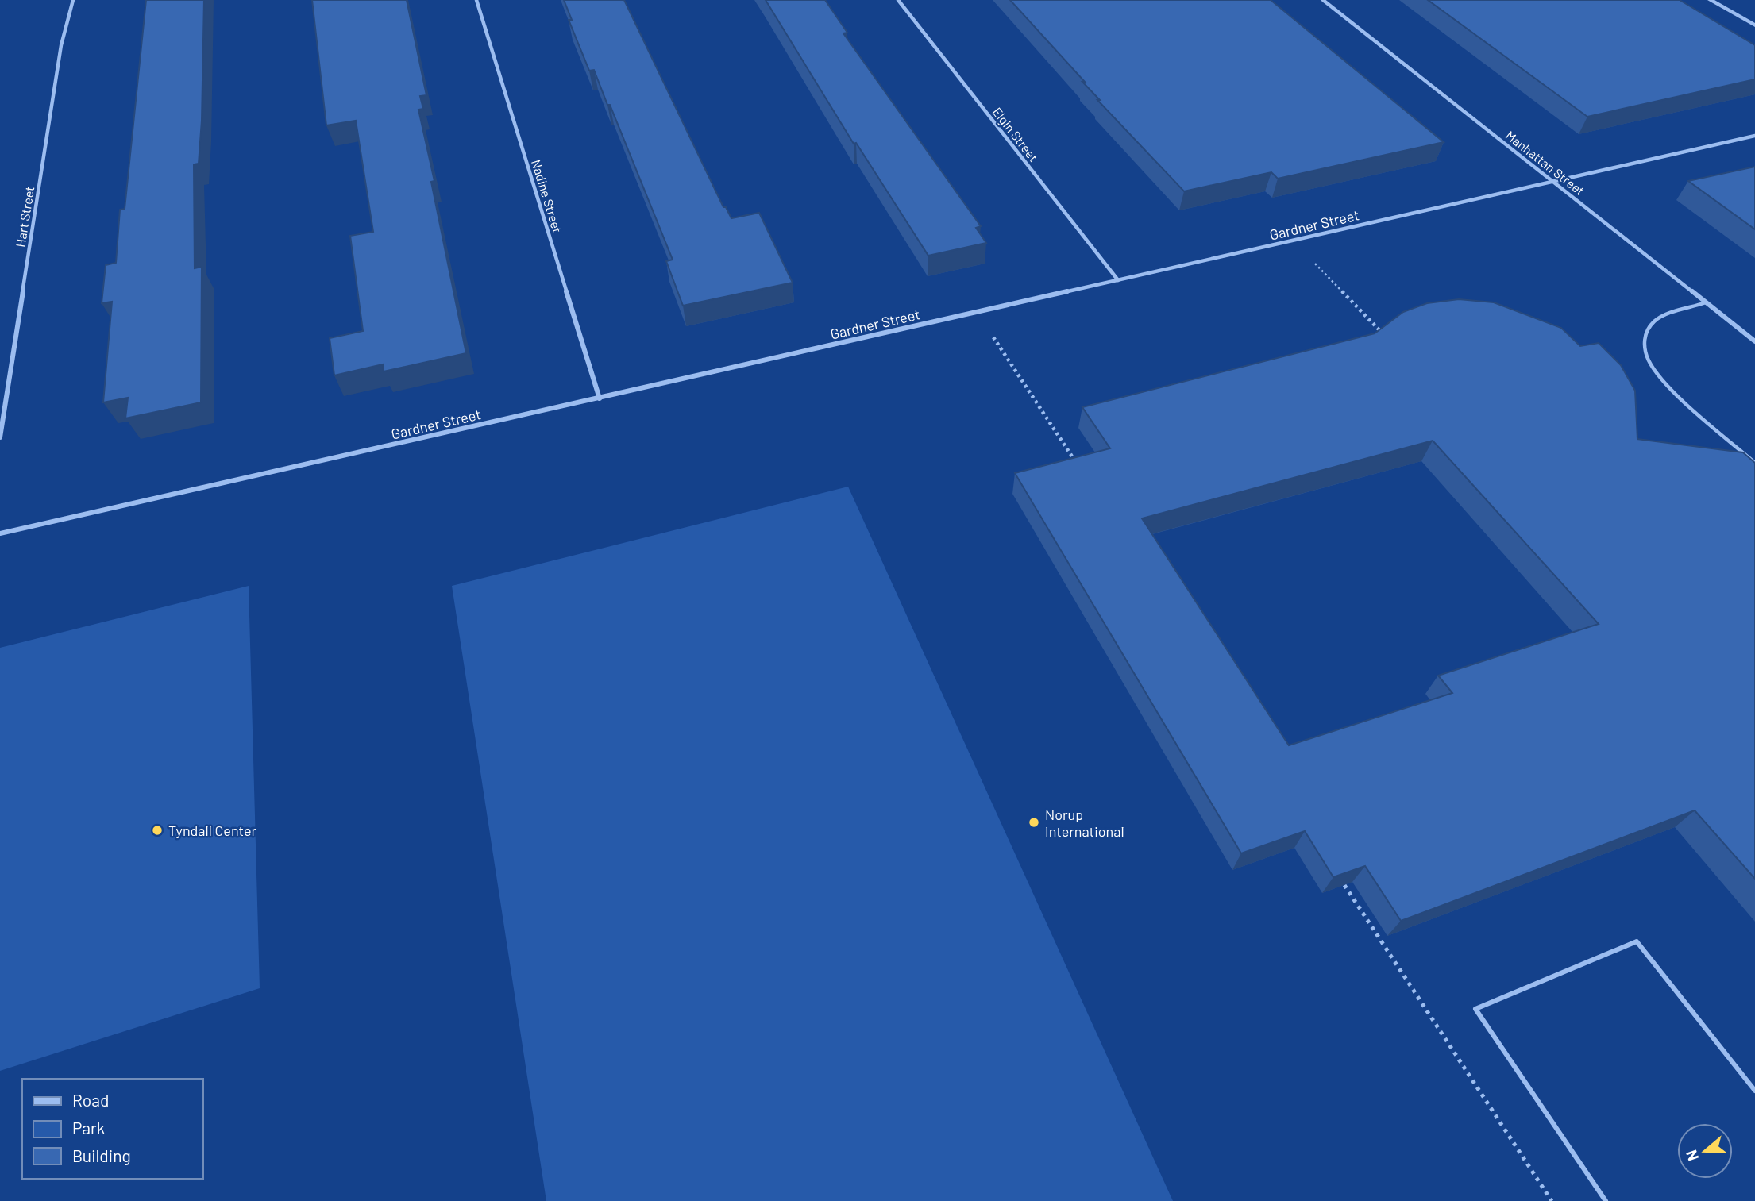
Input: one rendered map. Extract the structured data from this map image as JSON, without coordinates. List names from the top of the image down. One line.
{"streets":{"street":["Elgin Street","Manhattan Street","Nadine Street","Hart Street","Gardner Street"]},"crossings":[["Elgin Street","Gardner Street"],["Manhattan Street","Gardner Street"],["Nadine Street","Gardner Street"]],"places":["Norup International","Tyndall Center"],"legend":["Road","Park","Building"],"north":"left"}
